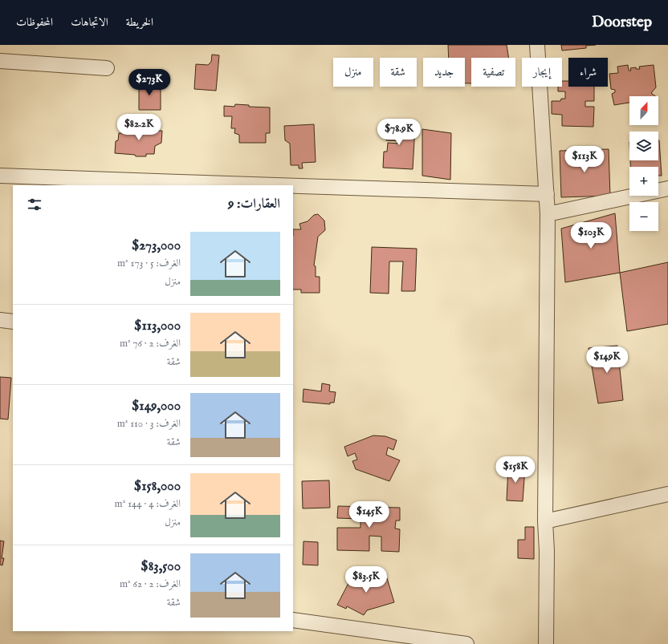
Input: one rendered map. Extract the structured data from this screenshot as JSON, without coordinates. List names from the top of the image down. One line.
{"north":"top","page":{"header":"Doorstep","nav":["الخريطة","الاتجاهات","المحفوظات"],"chip":["شراء","إيجار","تصفية","جديد","شقة","منزل"],"price":["$273K","$82.2K","$78.9K","$113K","$103K","$149K","$158K","$145K","$83.5K"],"map_buttons":["+","−"],"heading":"العقارات: 9","list":[{"name":"$273,000","note":"الغرف: 5 · 173 m² · منزل"},{"name":"$113,000","note":"الغرف: 2 · 76 m² · شقة"},{"name":"$149,000","note":"الغرف: 3 · 110 m² · شقة"},{"name":"$158,000","note":"الغرف: 4 · 144 m² · منزل"},{"name":"$83,500","note":"الغرف: 2 · 62 m² · شقة"}]}}
